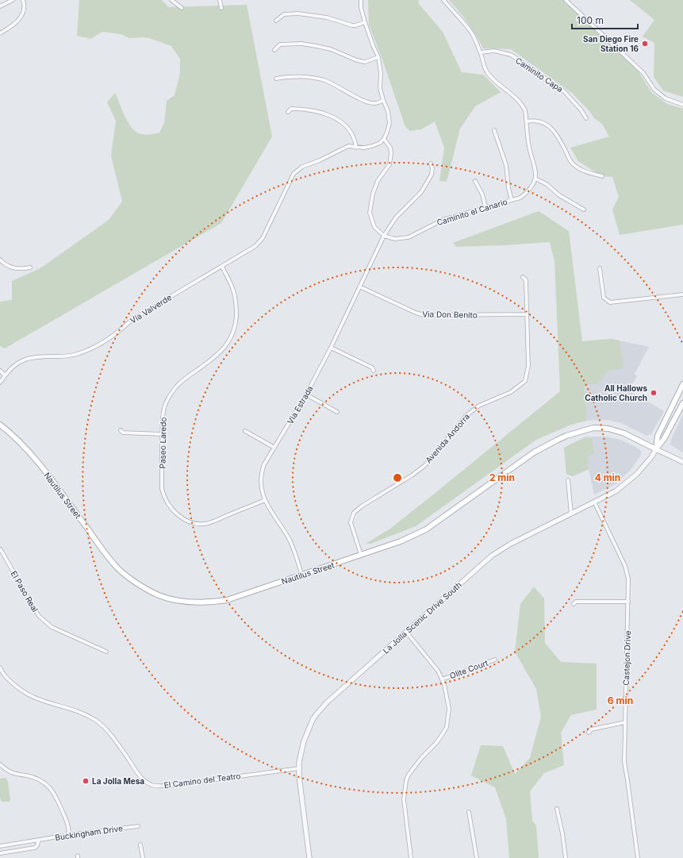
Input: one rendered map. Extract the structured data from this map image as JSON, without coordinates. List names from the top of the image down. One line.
{"streets":{"main road":["Nautilus Street","La Jolla Scenic Drive South"],"street":["Caminito Capa","Caminito el Canario","Via Valverde","Via Don Benito","Via Estrada","Avenida Andorra","Paseo Laredo","El Paso Real","Castejon Drive","Olite Court","El Camino del Teatro","Buckingham Drive"]},"crossings":[["Caminito el Canario","Via Estrada"],["Via Valverde","Paseo Laredo"],["Via Don Benito","Via Estrada"],["Via Don Benito","Avenida Andorra"],["Via Estrada","Paseo Laredo"],["Via Estrada","Nautilus Street"],["Avenida Andorra","Nautilus Street"],["Nautilus Street","La Jolla Scenic Drive South"],["La Jolla Scenic Drive South","Castejon Drive"],["La Jolla Scenic Drive South","El Camino del Teatro"]],"places":["San Diego Fire Station 16","All Hallows Catholic Church","La Jolla Mesa"],"scale_bar":"100 m","rings":["2 min","4 min","6 min"]}
